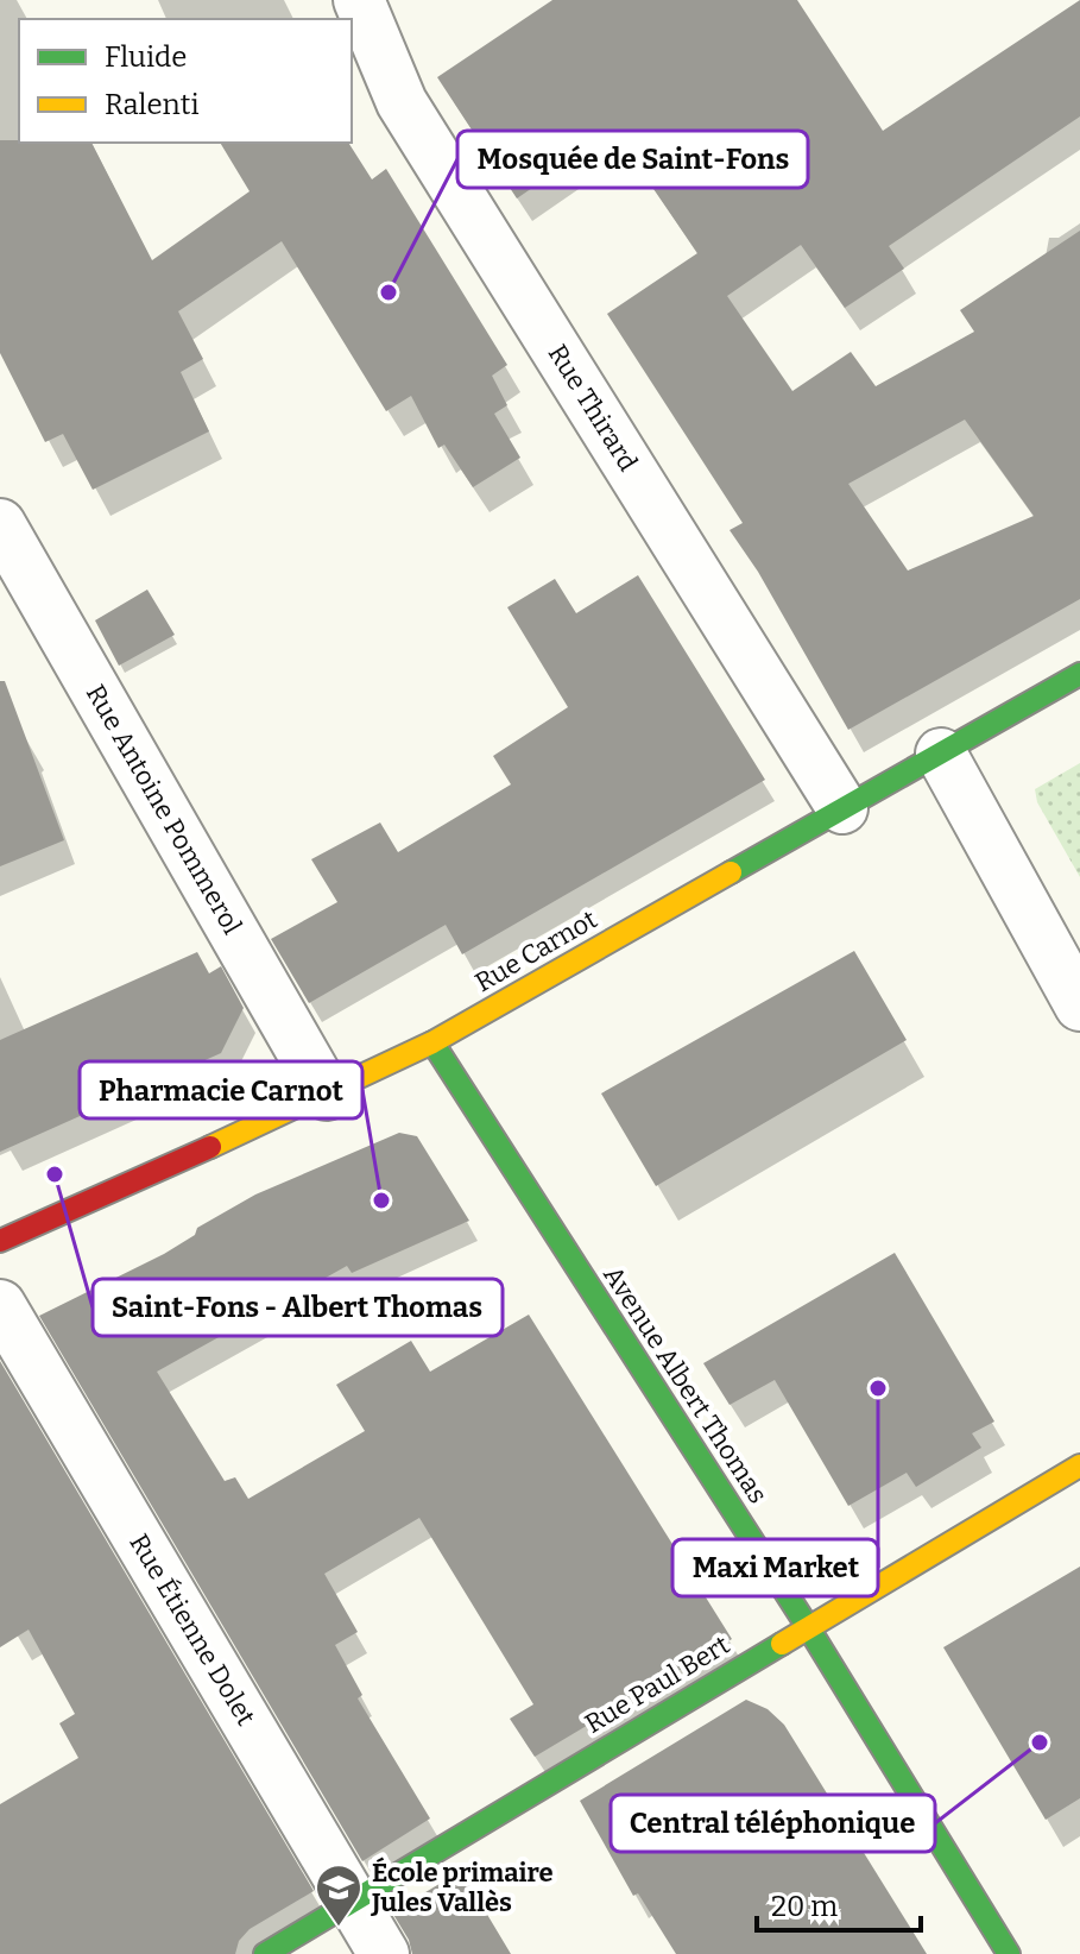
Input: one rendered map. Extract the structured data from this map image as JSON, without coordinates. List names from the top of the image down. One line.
{"streets":{"street":["Rue Thirard","Rue Antoine Pommerol","Rue Carnot","Avenue Albert Thomas","Rue Étienne Dolet","Rue Paul Bert"]},"crossings":[["Rue Thirard","Rue Carnot"],["Rue Antoine Pommerol","Rue Carnot"],["Rue Carnot","Avenue Albert Thomas"],["Avenue Albert Thomas","Rue Paul Bert"],["Rue Étienne Dolet","Rue Paul Bert"]],"places":{"other":["Mosquée de Saint-Fons","Saint-Fons - Albert Thomas","Pharmacie Carnot","Maxi Market","Central téléphonique"],"school or university":["École primaire Jules Vallès"]},"legend":["Fluide","Ralenti"],"scale_bar":"20 m"}
